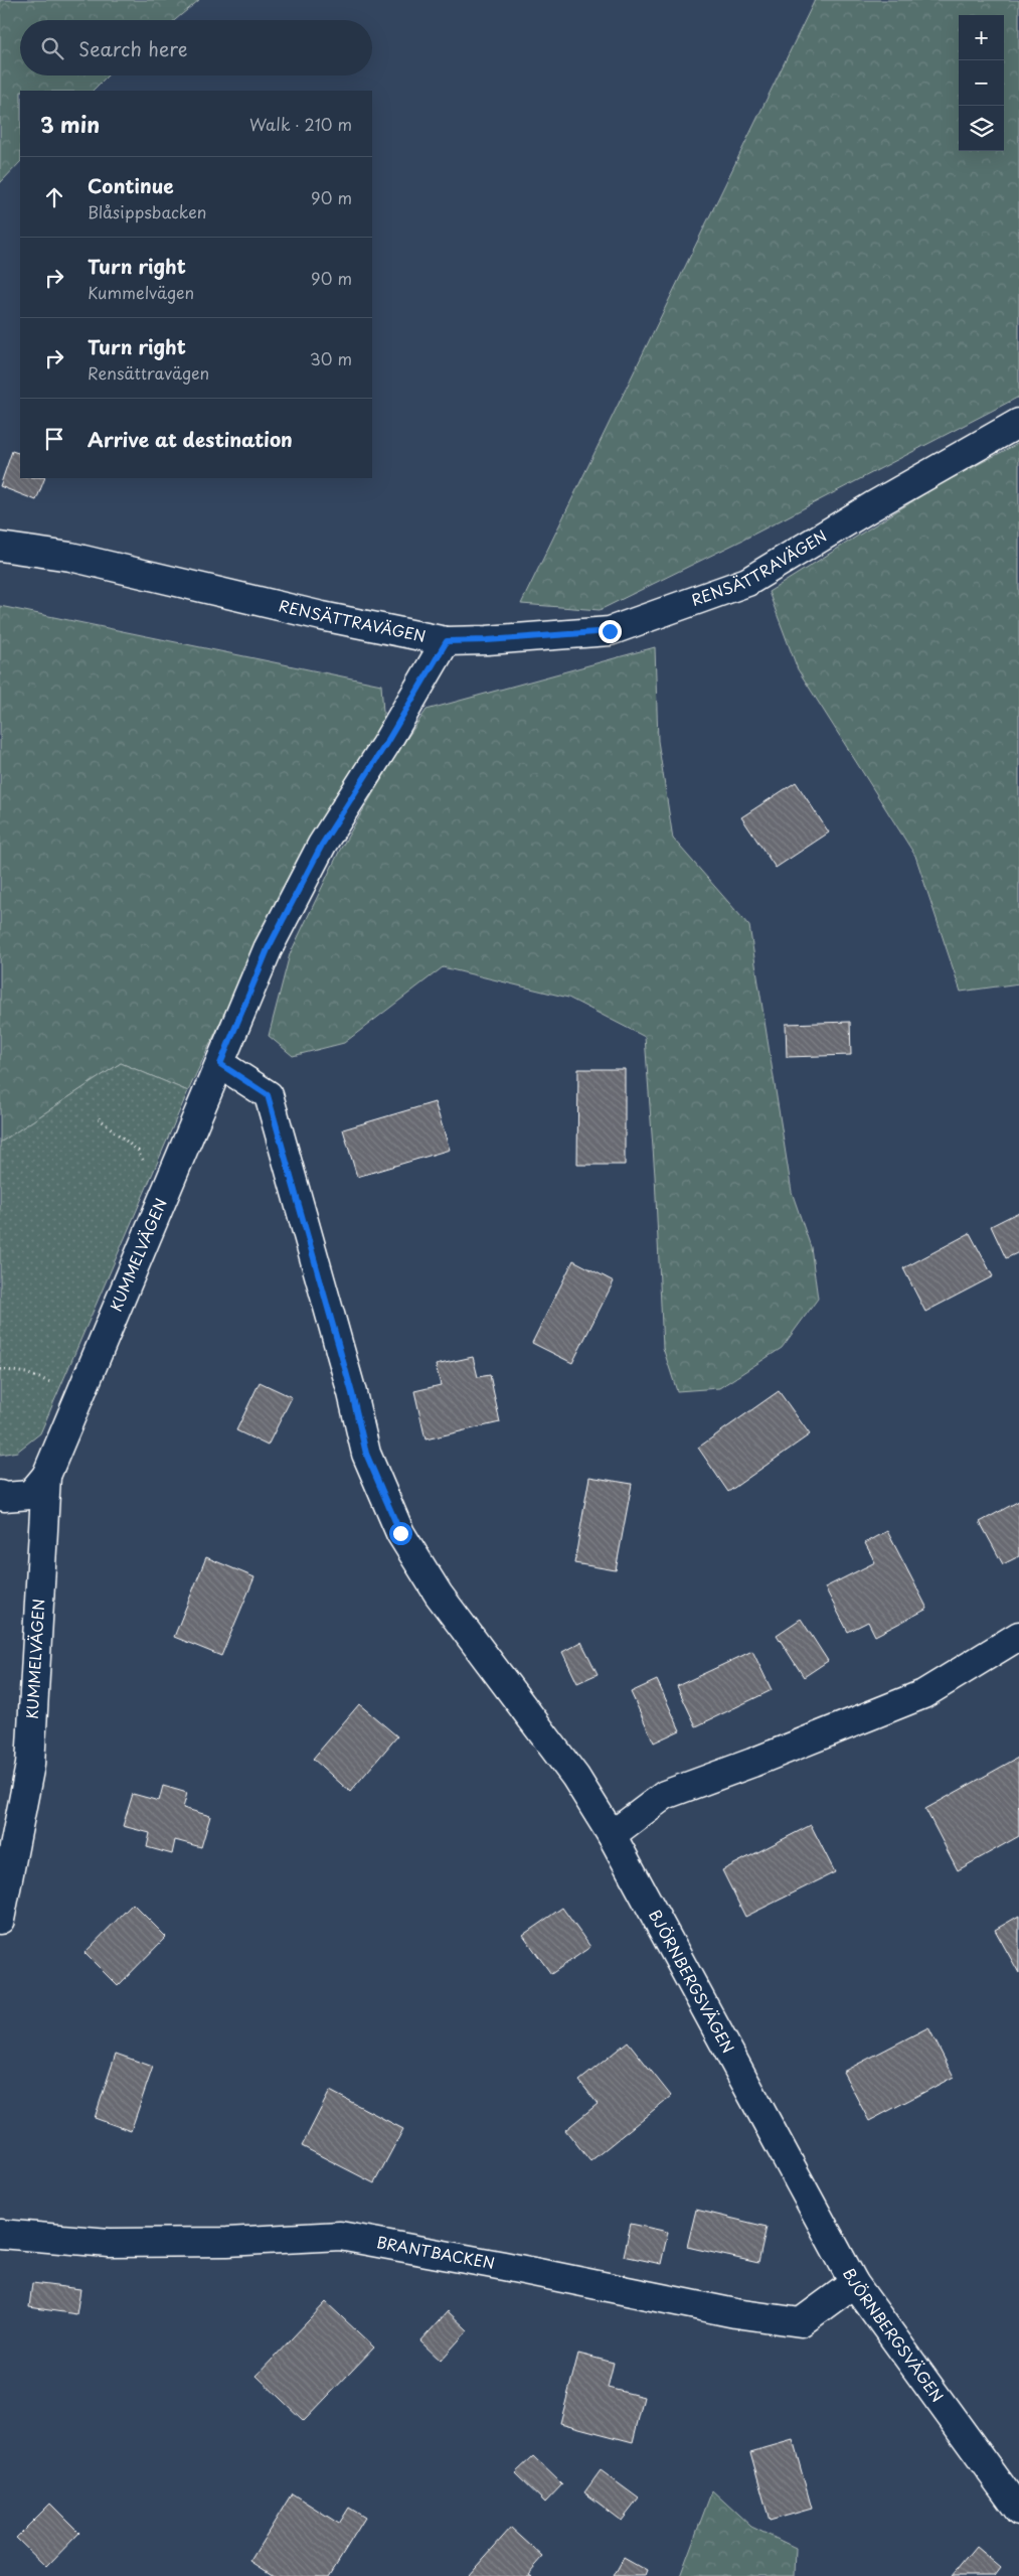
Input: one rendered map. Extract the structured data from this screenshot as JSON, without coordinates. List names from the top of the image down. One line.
{"streets":{"street":["RENSÄTTRAVÄGEN","KUMMELVÄGEN","BJÖRNBERGSVÄGEN","BRANTBACKEN"]},"crossings":[["RENSÄTTRAVÄGEN","KUMMELVÄGEN"],["KUMMELVÄGEN","BJÖRNBERGSVÄGEN"],["BJÖRNBERGSVÄGEN","BRANTBACKEN"]],"page":{"map_buttons":["+","−"],"search":"Search here","heading":["3 min","Walk · 210 m"],"list":[["Continue","Blåsippsbacken","90 m"],["Turn right","Kummelvägen","90 m"],["Turn right","Rensättravägen","30 m"],"Arrive at destination"]}}
